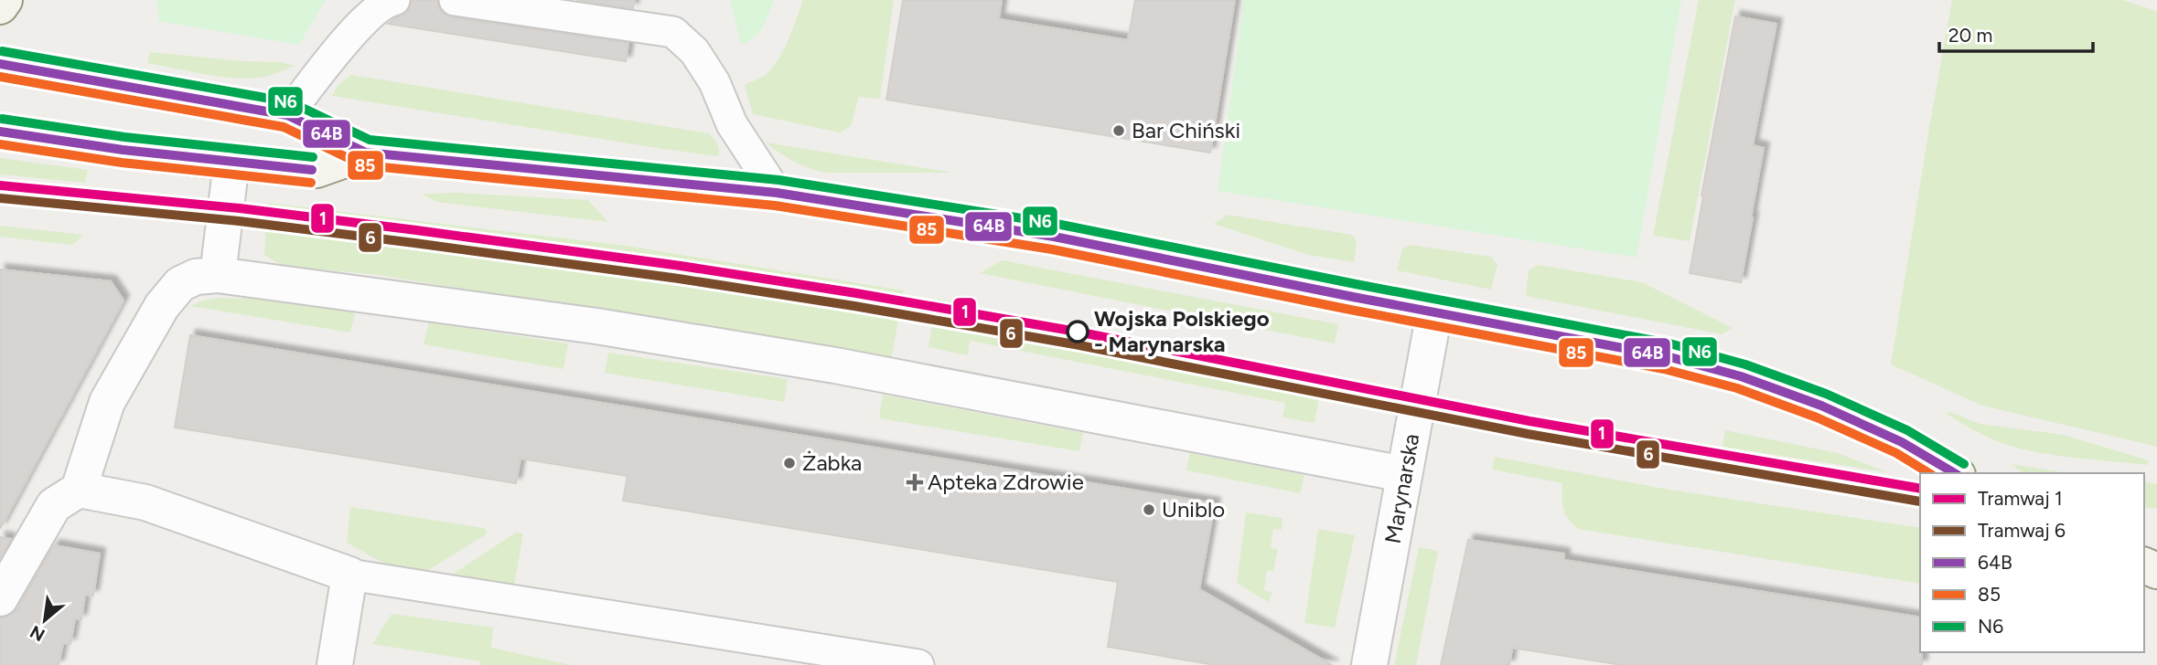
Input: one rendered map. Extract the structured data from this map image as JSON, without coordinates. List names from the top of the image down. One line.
{"streets":{"street":["Marynarska"]},"places":{"other":["Bar Chiński","Wojska Polskiego - Marynarska","Żabka","Uniblo"],"health":["Apteka Zdrowie"]},"lines":["transit line N6","transit line 64B","transit line 85","tram line 1","tram line 6"],"legend":["Tramwaj 1","Tramwaj 6","64B","85","N6"],"scale_bar":"20 m","north":"bottom left"}
